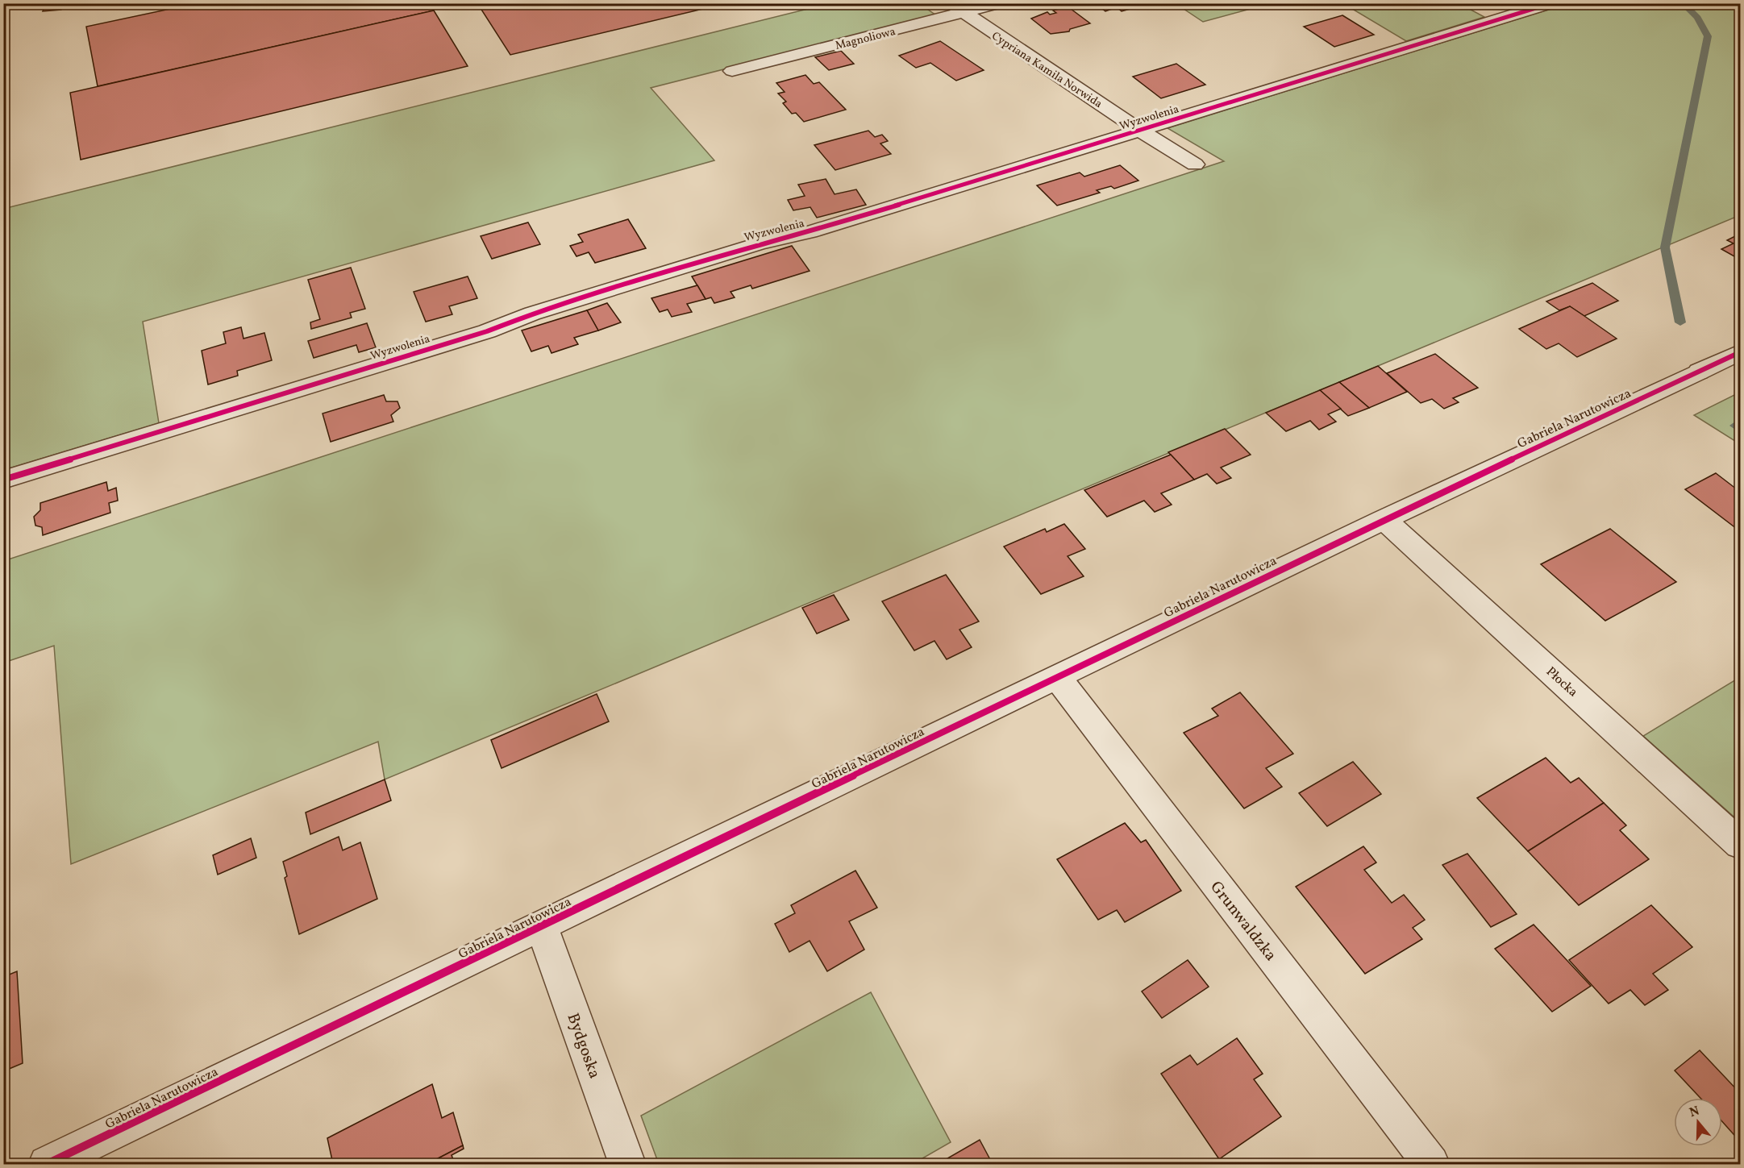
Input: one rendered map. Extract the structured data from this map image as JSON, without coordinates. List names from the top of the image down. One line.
{"streets":{"street":["Magnoliowa","Cypriana Kamila Norwida","Wyzwolenia","Gabriela Narutowicza","Płocka","Grunwaldzka","Bydgoska"]},"crossings":[["Magnoliowa","Cypriana Kamila Norwida"],["Cypriana Kamila Norwida","Wyzwolenia"],["Gabriela Narutowicza","Płocka"],["Gabriela Narutowicza","Grunwaldzka"],["Gabriela Narutowicza","Bydgoska"]],"north":"top"}
